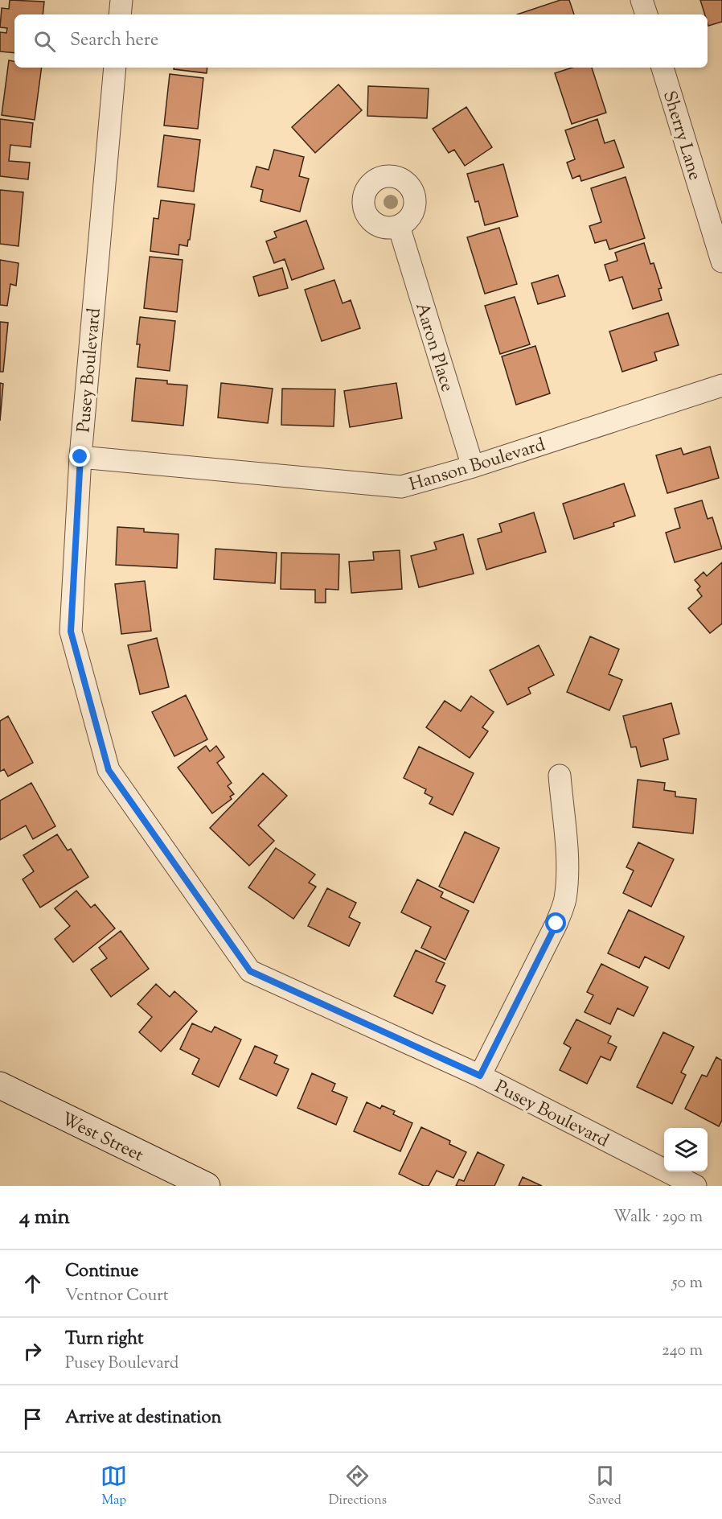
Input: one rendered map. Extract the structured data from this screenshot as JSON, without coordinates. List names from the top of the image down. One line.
{"streets":{"main road":["West Street"],"street":["Sherry Lane","Aaron Place","Pusey Boulevard","Hanson Boulevard"]},"crossings":[["Aaron Place","Hanson Boulevard"],["Pusey Boulevard","Hanson Boulevard"]],"page":{"search":"Search here","heading":["4 min","Walk · 290 m"],"list":[["Continue","Ventnor Court","50 m"],["Turn right","Pusey Boulevard","240 m"],"Arrive at destination"],"nav":["Map","Directions","Saved"]}}
